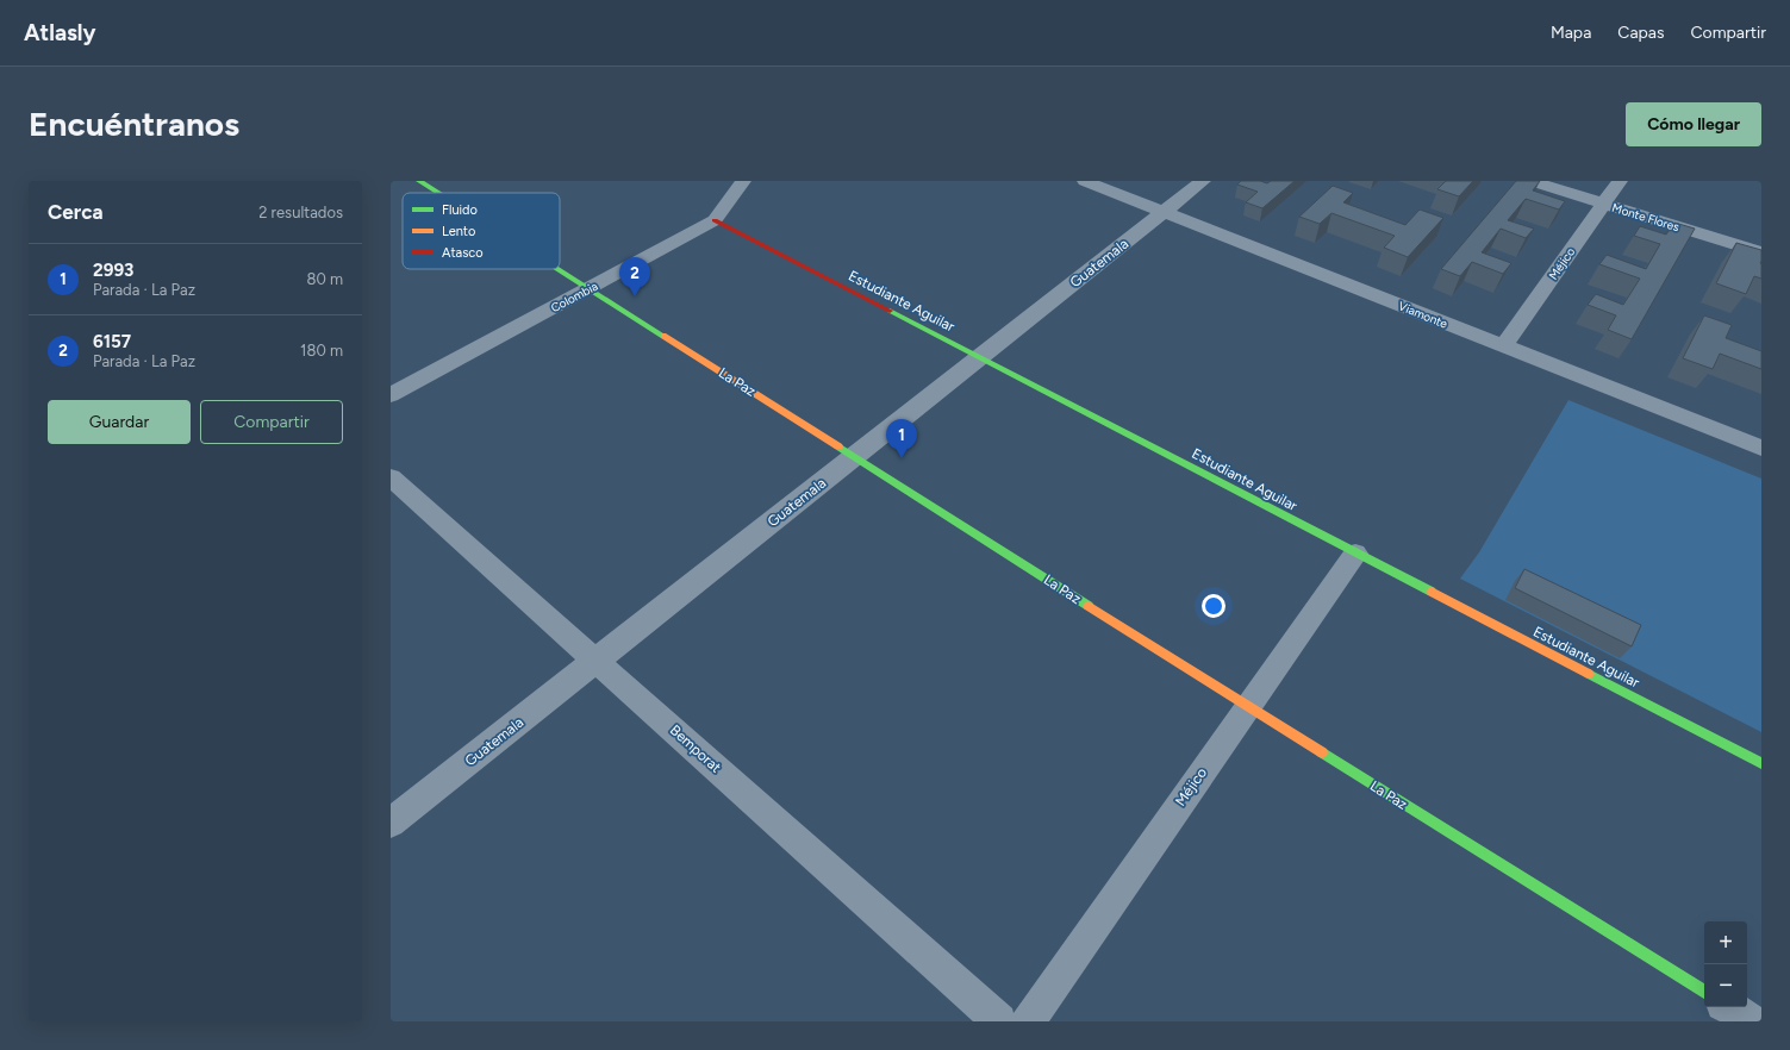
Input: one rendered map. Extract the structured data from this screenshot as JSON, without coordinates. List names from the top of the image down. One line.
{"streets":{"street":["Monte Flores","Guatemala","Méjico","Colombia","Estudiante Aguilar","Viamonte","La Paz","Bemporat"]},"crossings":[["Monte Flores","Méjico"],["Guatemala","Estudiante Aguilar"],["Guatemala","Viamonte"],["Guatemala","La Paz"],["Guatemala","Bemporat"],["Méjico","Estudiante Aguilar"],["Méjico","Viamonte"],["Méjico","La Paz"],["Colombia","Estudiante Aguilar"],["Colombia","La Paz"]],"legend":["Fluido","Lento","Atasco"],"page":{"header":"Atlasly","nav":["Mapa","Capas","Compartir"],"buttons":["Cómo llegar",["Guardar","Compartir"]],"title":"Encuéntranos","heading":["Cerca","2 resultados"],"list":[{"mark":"1","name":"2993","note":"Parada · La Paz","value":"80 m"},{"mark":"2","name":"6157","note":"Parada · La Paz","value":"180 m"}],"pins":["2","1"],"map_buttons":["+","−"]}}
